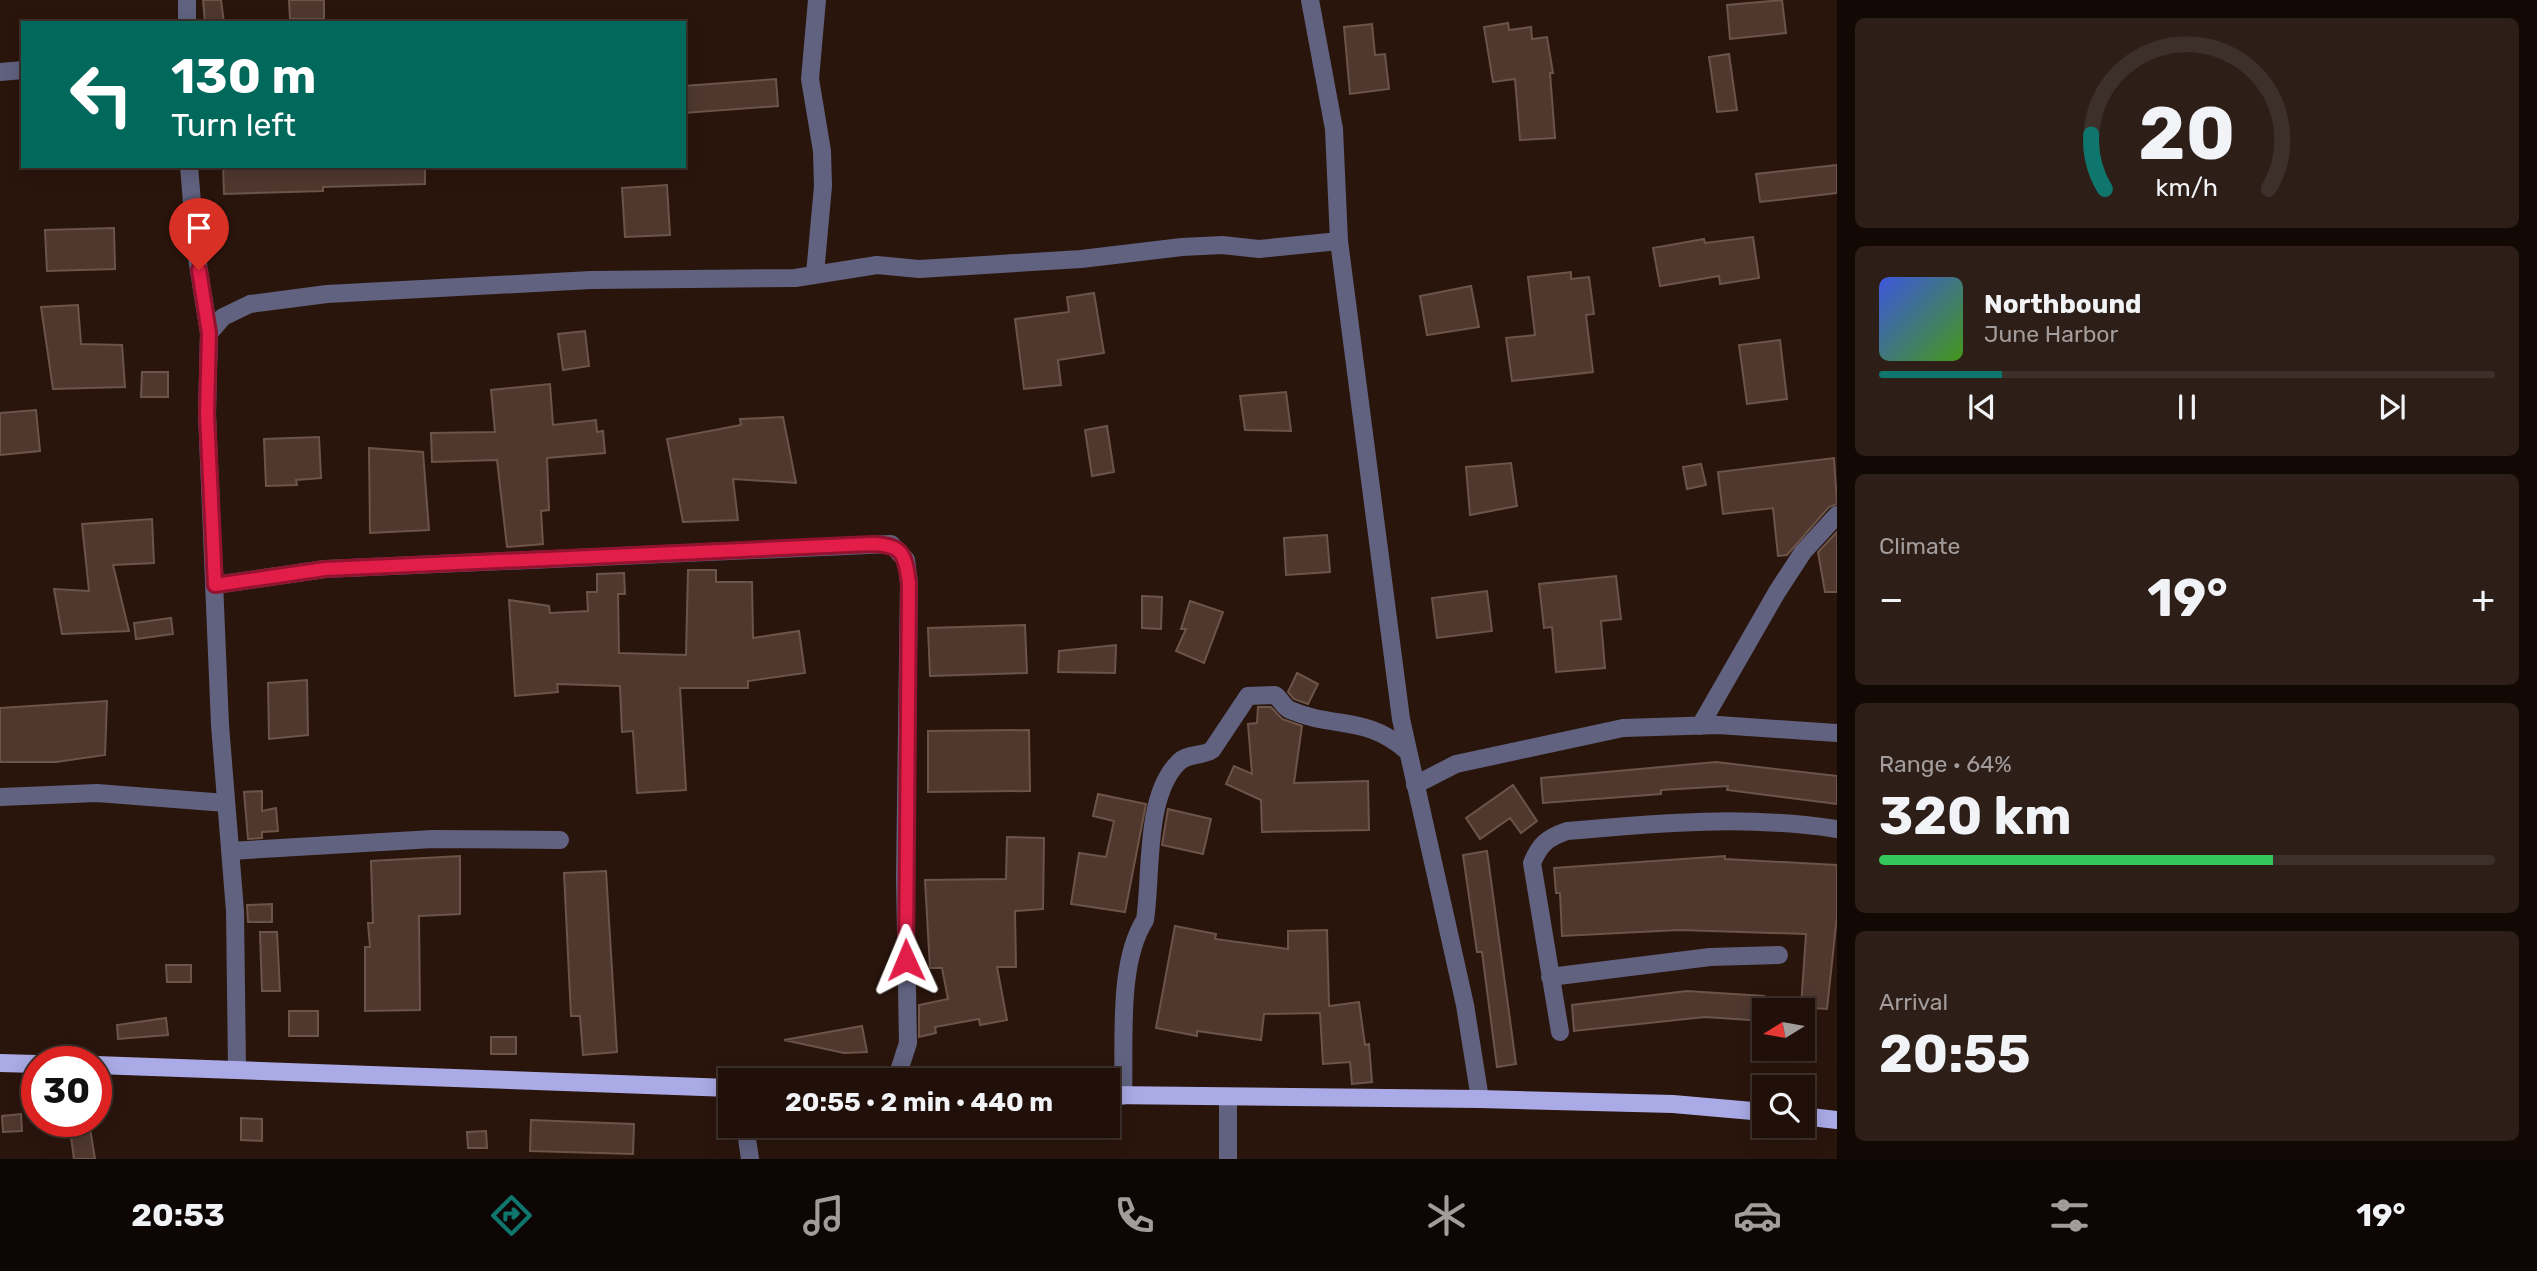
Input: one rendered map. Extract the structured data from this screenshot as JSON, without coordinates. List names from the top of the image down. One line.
{"north":"left","page":{"turn":["130 m","Turn left"],"song":["Northbound","June Harbor"],"tile":["Climate",["Range · 64%","320 km"],["Arrival","20:55"]],"heat":["−","19°","+"],"limit":"30","trip":"20:55 · 2 min · 440 m","tabs":["20:53","19°"],"gauge":["20","km/h"]}}
